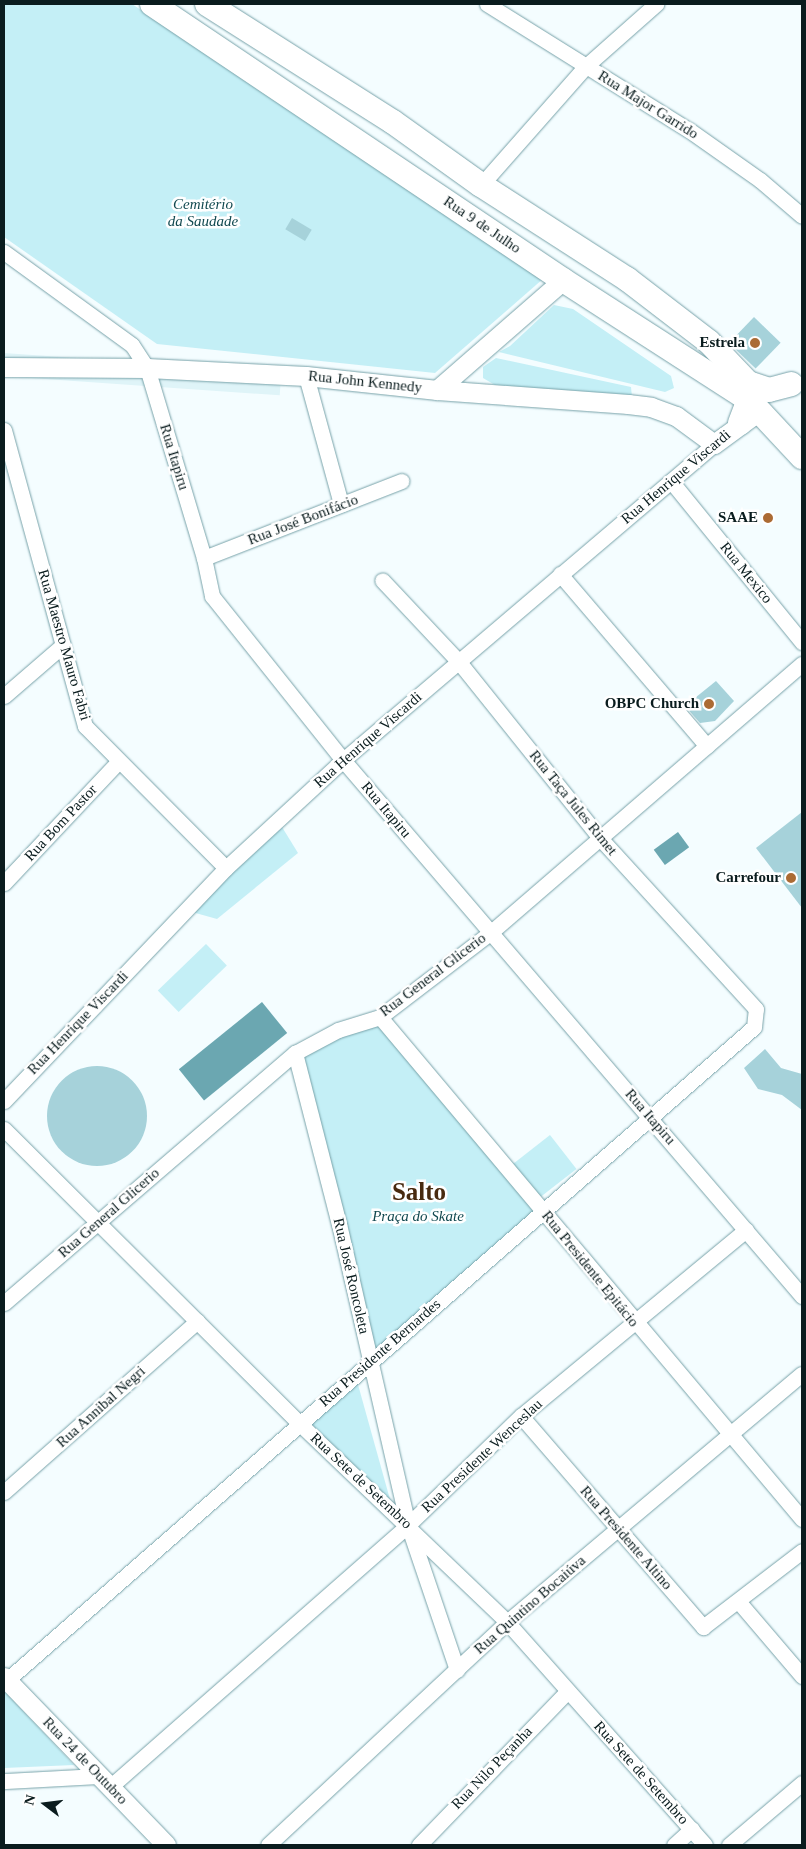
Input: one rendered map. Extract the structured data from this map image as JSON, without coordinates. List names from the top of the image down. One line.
{"streets":{"main road":["Rua 9 de Julho"],"street":["Rua Major Garrido","Rua John Kennedy","Rua Itapiru","Rua Henrique Viscardi","Rua José Bonifácio","Rua Mexico","Rua Maestro Mauro Fabri","Rua Taça Jules Rimet","Rua Bom Pastor","Rua General Glicerio","Rua Presidente Epitácio","Rua José Roncoleta","Rua Presidente Bernardes","Rua Annibal Negri","Rua Presidente Wenceslau","Rua Sete de Setembro","Rua Presidente Altino","Rua Quintino Bocaiúva","Rua 24 de Outubro","Rua Nilo Peçanha"]},"crossings":[["Rua John Kennedy","Rua Itapiru"],["Rua John Kennedy","Rua Henrique Viscardi"],["Rua Itapiru","Rua Henrique Viscardi"],["Rua Itapiru","Rua José Bonifácio"],["Rua Itapiru","Rua General Glicerio"],["Rua Itapiru","Rua Presidente Bernardes"],["Rua Itapiru","Rua Presidente Wenceslau"],["Rua Henrique Viscardi","Rua Mexico"],["Rua Henrique Viscardi","Rua Maestro Mauro Fabri"],["Rua Henrique Viscardi","Rua Taça Jules Rimet"],["Rua Maestro Mauro Fabri","Rua Bom Pastor"],["Rua Taça Jules Rimet","Rua General Glicerio"],["Rua Taça Jules Rimet","Rua Presidente Bernardes"],["Rua General Glicerio","Rua Presidente Epitácio"],["Rua General Glicerio","Rua José Roncoleta"],["Rua General Glicerio","Rua Sete de Setembro"],["Rua Presidente Epitácio","Rua Presidente Bernardes"],["Rua Presidente Epitácio","Rua Presidente Wenceslau"],["Rua Presidente Epitácio","Rua Quintino Bocaiúva"],["Rua José Roncoleta","Rua Presidente Bernardes"],["Rua José Roncoleta","Rua Presidente Wenceslau"],["Rua José Roncoleta","Rua Sete de Setembro"],["Rua José Roncoleta","Rua Quintino Bocaiúva"],["Rua Presidente Bernardes","Rua Sete de Setembro"],["Rua Presidente Bernardes","Rua 24 de Outubro"],["Rua Annibal Negri","Rua Sete de Setembro"],["Rua Presidente Wenceslau","Rua Sete de Setembro"],["Rua Presidente Wenceslau","Rua Presidente Altino"],["Rua Presidente Wenceslau","Rua 24 de Outubro"],["Rua Sete de Setembro","Rua Quintino Bocaiúva"],["Rua Sete de Setembro","Rua Nilo Peçanha"],["Rua Presidente Altino","Rua Quintino Bocaiúva"]],"districts":["Salto"],"parks":["Cemitério da Saudade","Praça do Skate"],"places":["Estrela","SAAE","OBPC Church","Carrefour"],"north":"left"}
